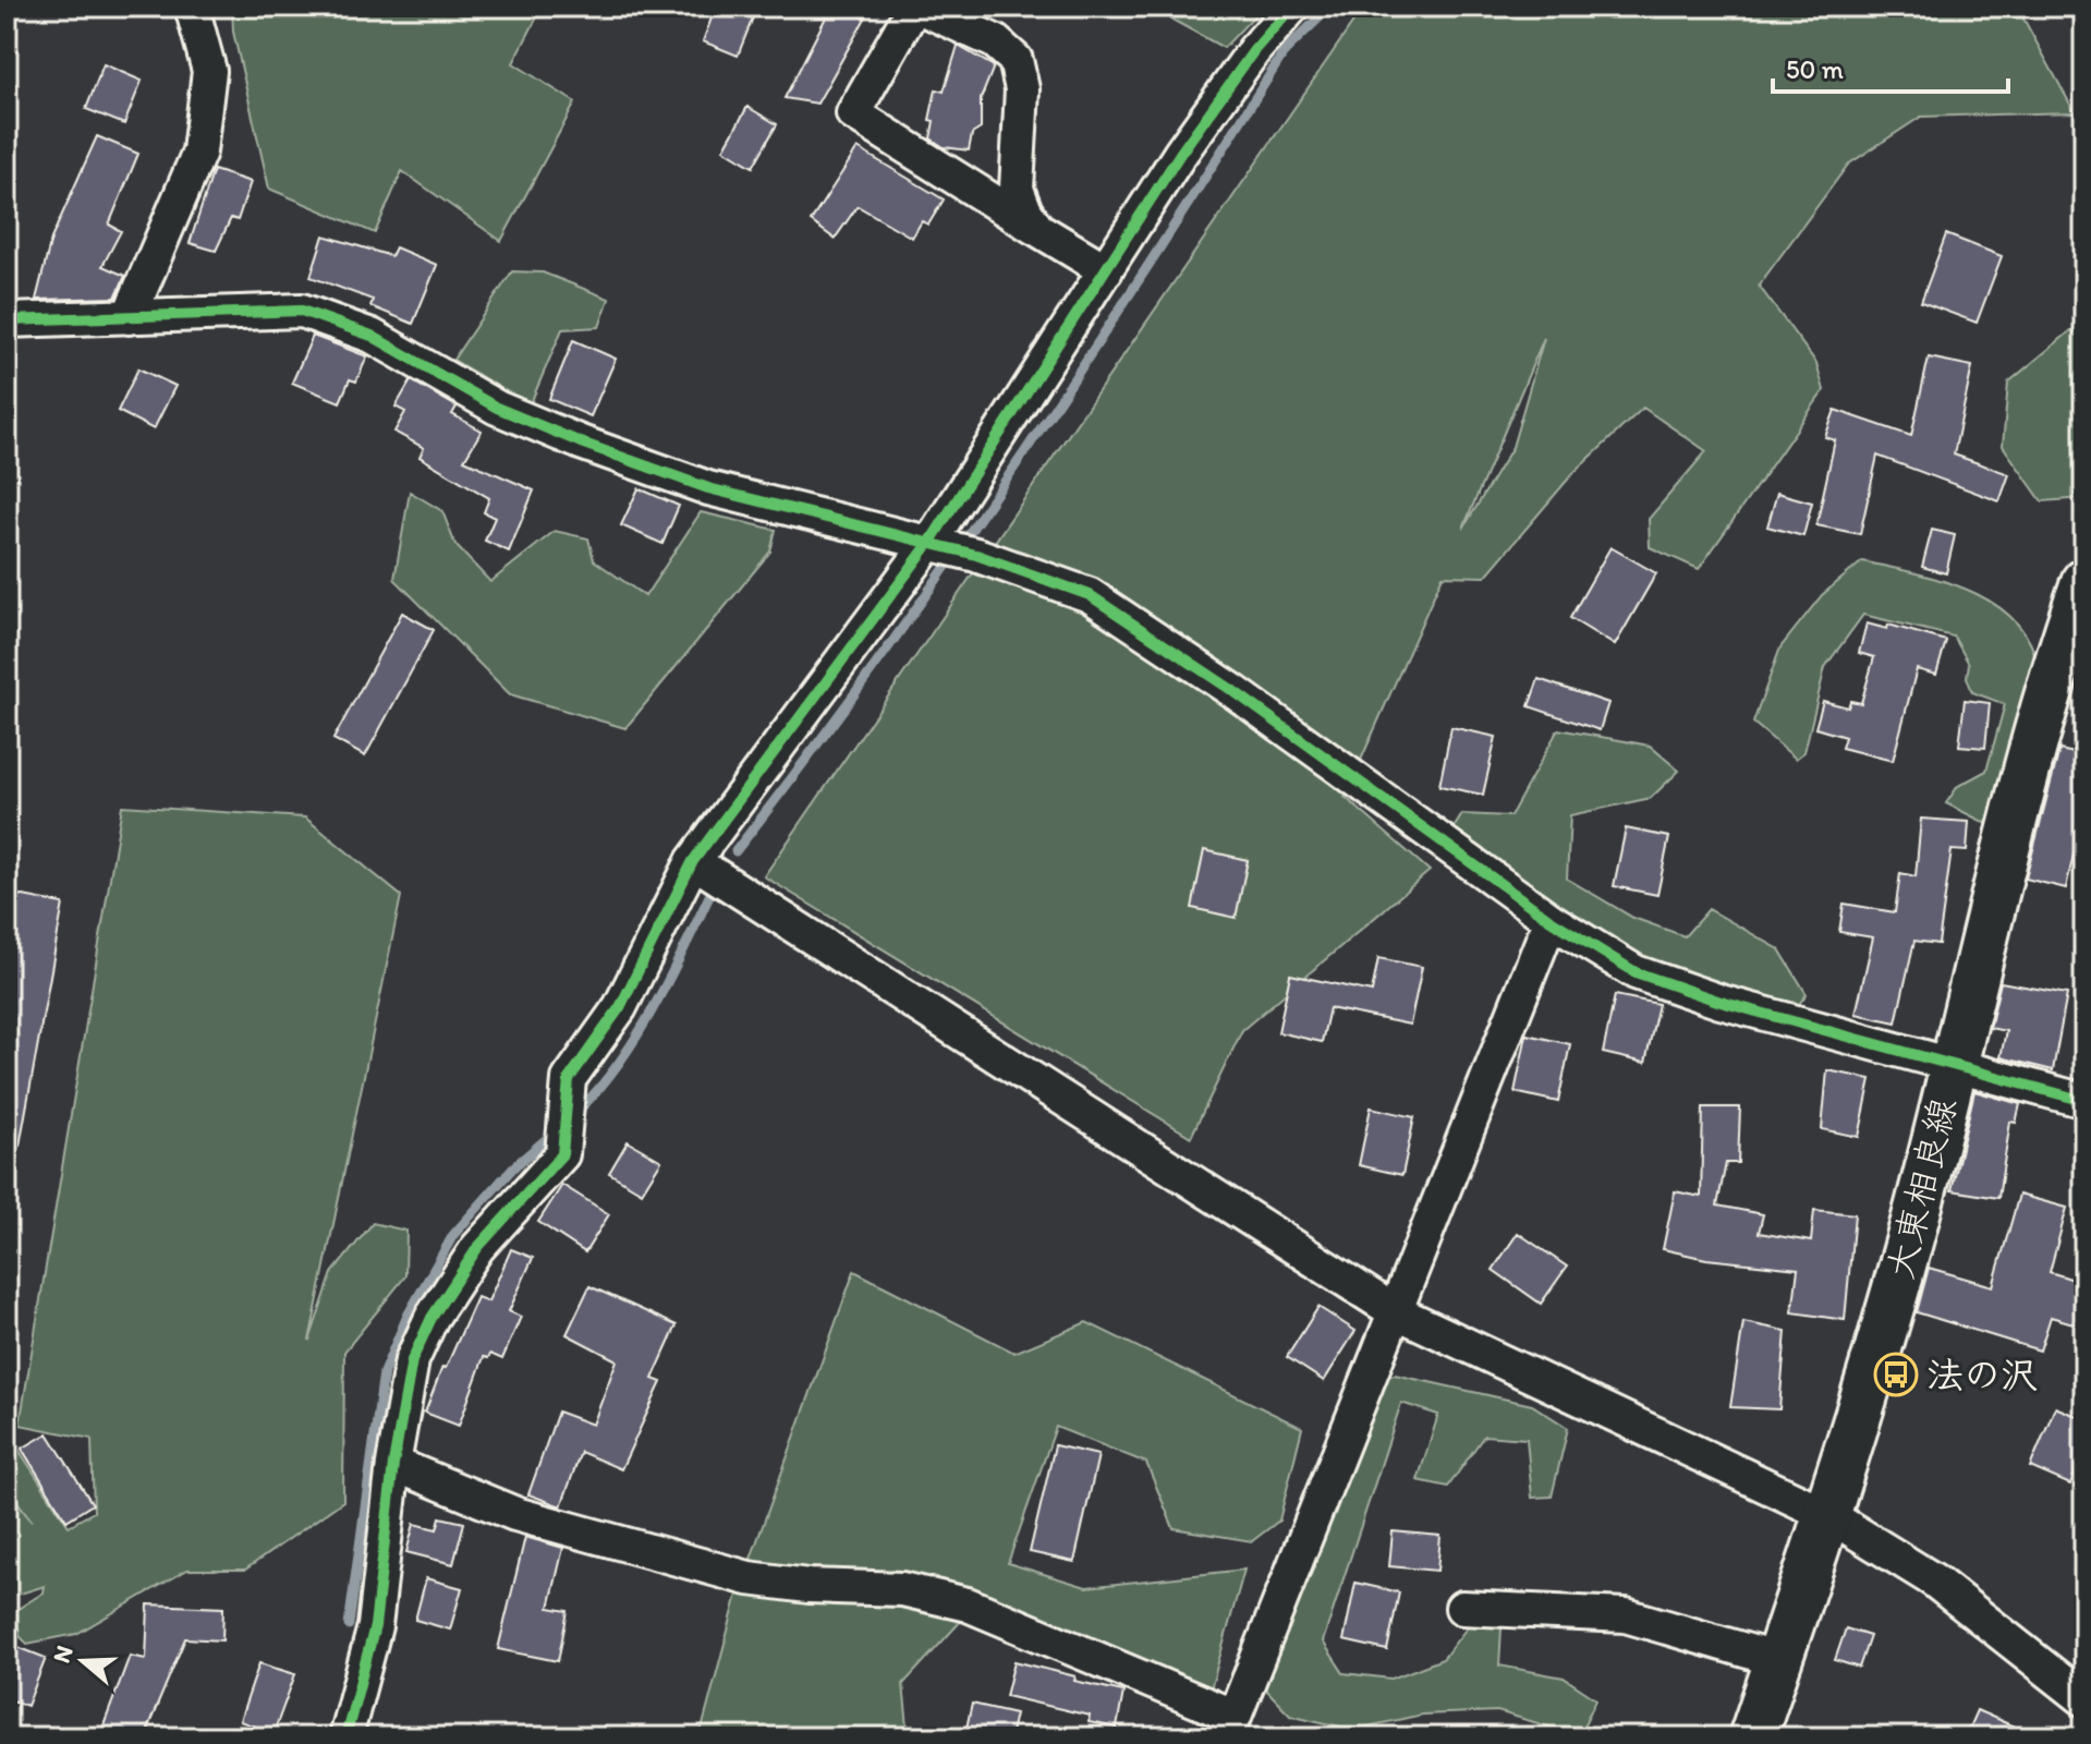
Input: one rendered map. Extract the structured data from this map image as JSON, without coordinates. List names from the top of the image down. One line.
{"streets":{"main road":["大東相良線"]},"places":{"bus stop":["法の沢"]},"scale_bar":"50 m","north":"left"}
